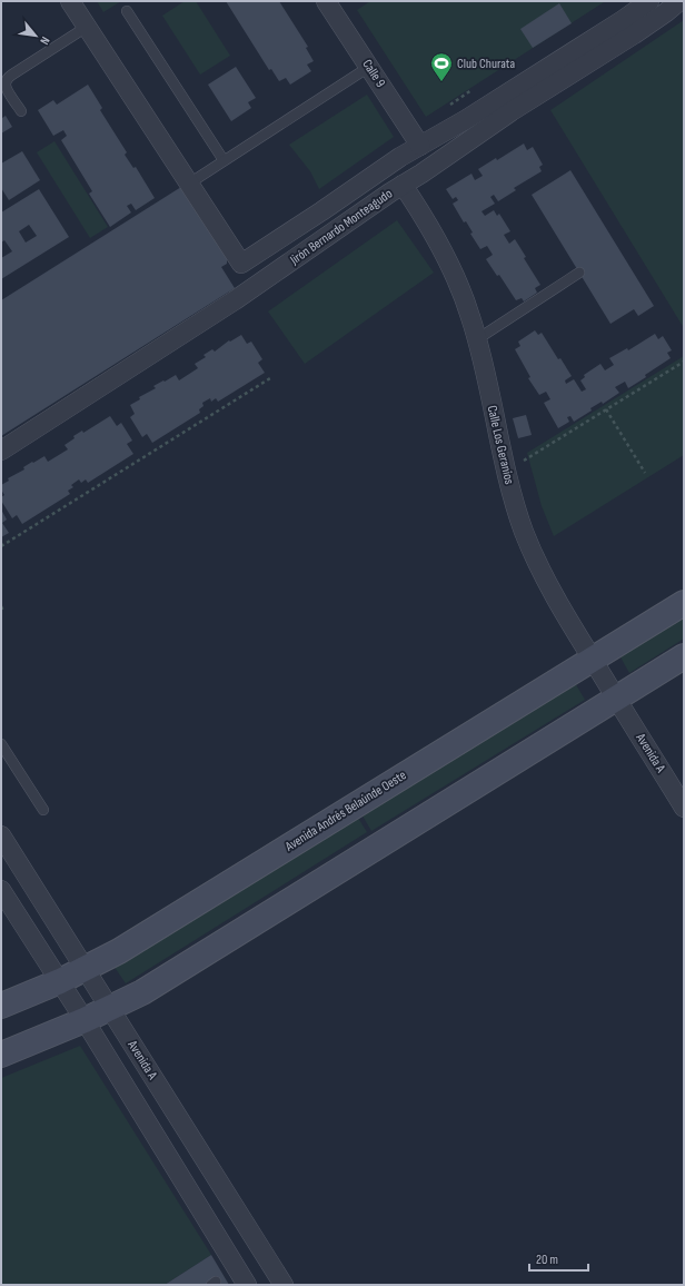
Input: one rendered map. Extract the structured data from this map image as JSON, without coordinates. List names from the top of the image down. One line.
{"streets":{"street":["Calle 9","Jirón Bernardo Monteagudo","Calle Los Geranios","Avenida A","Avenida Andrés Belaúnde Oeste"]},"crossings":[["Calle 9","Jirón Bernardo Monteagudo"],["Jirón Bernardo Monteagudo","Calle Los Geranios"],["Calle Los Geranios","Avenida A"],["Calle Los Geranios","Avenida Andrés Belaúnde Oeste"],["Avenida A","Avenida Andrés Belaúnde Oeste"]],"places":{"sports":["Club Churata"]},"scale_bar":"20 m","north":"bottom right"}
